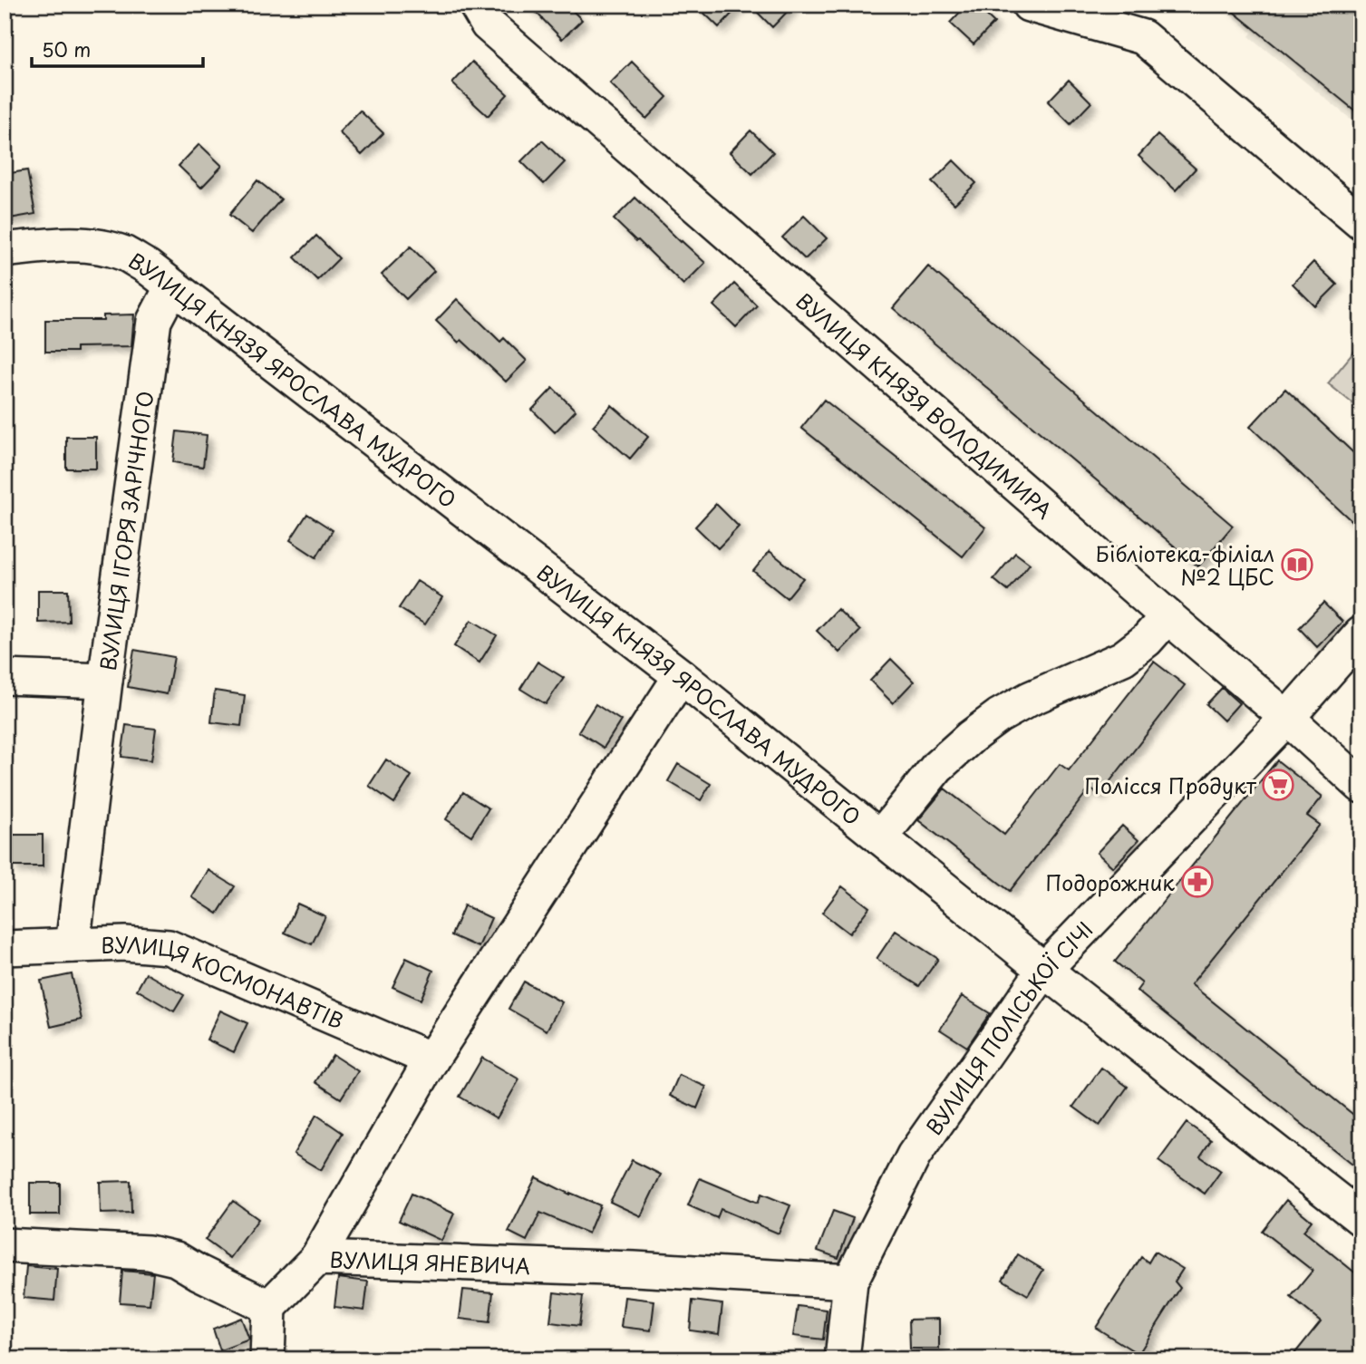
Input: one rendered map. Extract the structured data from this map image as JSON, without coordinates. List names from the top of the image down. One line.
{"streets":{"street":["ВУЛИЦЯ КНЯЗЯ ЯРОСЛАВА МУДРОГО","ВУЛИЦЯ КНЯЗЯ ВОЛОДИМИРА","ВУЛИЦЯ ІГОРЯ ЗАРІЧНОГО","ВУЛИЦЯ КОСМОНАВТІВ","ВУЛИЦЯ ПОЛІСЬКОЇ СІЧІ","ВУЛИЦЯ ЯНЕВИЧА"]},"crossings":[["ВУЛИЦЯ КНЯЗЯ ЯРОСЛАВА МУДРОГО","ВУЛИЦЯ ІГОРЯ ЗАРІЧНОГО"],["ВУЛИЦЯ КНЯЗЯ ЯРОСЛАВА МУДРОГО","ВУЛИЦЯ ПОЛІСЬКОЇ СІЧІ"],["ВУЛИЦЯ КНЯЗЯ ВОЛОДИМИРА","ВУЛИЦЯ ПОЛІСЬКОЇ СІЧІ"],["ВУЛИЦЯ ПОЛІСЬКОЇ СІЧІ","ВУЛИЦЯ ЯНЕВИЧА"]],"places":{"library":["Бібліотека-філіал №2 ЦБС"],"supermarket":["Полісся Продукт"],"pharmacy":["Подорожник"]},"scale_bar":"50 m"}
